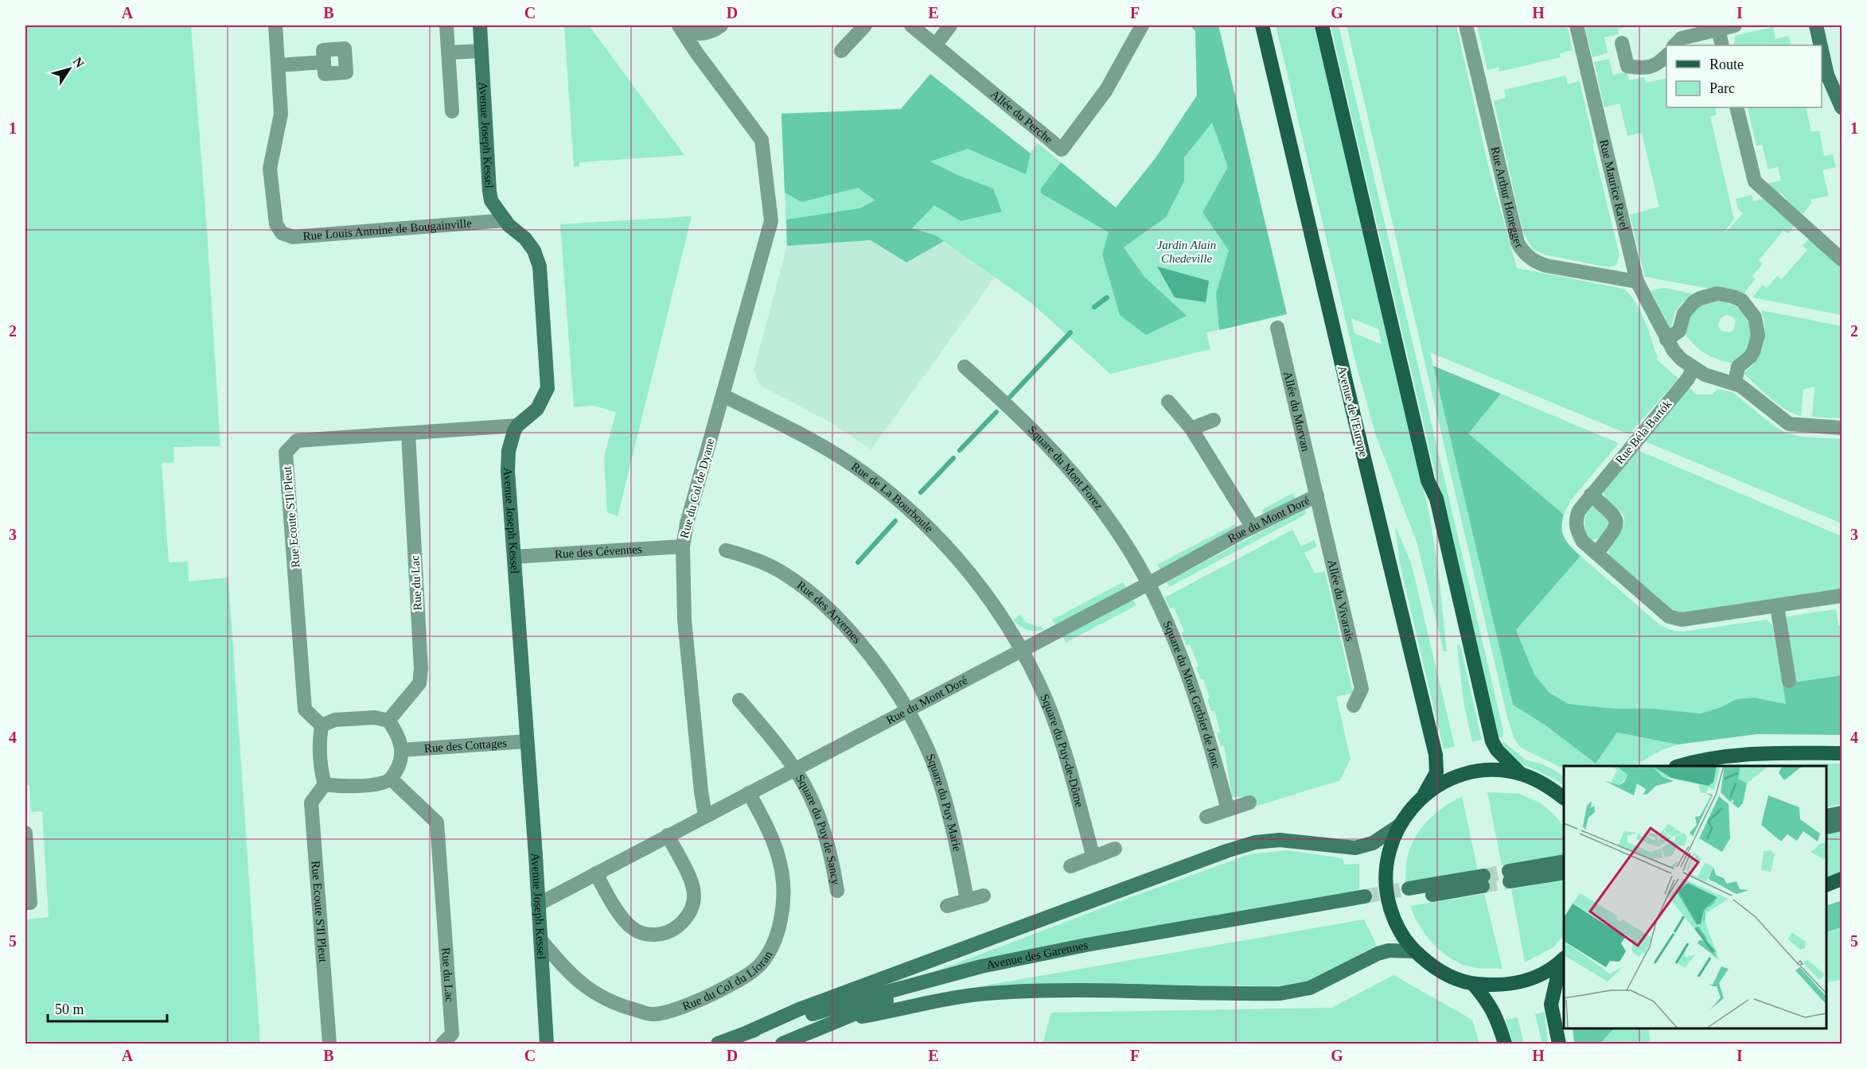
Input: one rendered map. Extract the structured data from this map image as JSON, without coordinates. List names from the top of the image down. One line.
{"streets":{"main road":["Avenue Joseph Kessel","Avenue de l'Europe","Avenue des Garennes"],"street":["Allée du Perche","Rue Maurice Ravel","Rue Arthur Honegger","Rue Louis Antoine de Bougainville","Allée du Morvan","Rue Béla Bartók","Square du Mont Forez","Rue du Col de Dyane","Rue de La Bourboule","Rue Ecoute S'Il Pleut","Rue du Mont Doré","Rue des Cévennes","Rue du Lac","Allée du Vivarais","Rue des Arvernes","Square du Mont Gerbier de Jonc","Rue des Cottages","Square du Puy-de-Dôme","Square du Puy Marie","Square du Puy de Sancy","Rue du Col du Lioran"]},"crossings":[["Avenue Joseph Kessel","Rue Louis Antoine de Bougainville"],["Avenue Joseph Kessel","Rue Ecoute S'Il Pleut"],["Avenue Joseph Kessel","Rue du Mont Doré"],["Avenue Joseph Kessel","Rue des Cévennes"],["Avenue Joseph Kessel","Rue des Cottages"],["Avenue Joseph Kessel","Rue du Col du Lioran"],["Rue Maurice Ravel","Rue Arthur Honegger"],["Rue Maurice Ravel","Rue Béla Bartók"],["Allée du Morvan","Rue du Mont Doré"],["Allée du Morvan","Allée du Vivarais"],["Square du Mont Forez","Rue du Mont Doré"],["Square du Mont Forez","Square du Mont Gerbier de Jonc"],["Rue du Col de Dyane","Rue de La Bourboule"],["Rue du Col de Dyane","Rue du Mont Doré"],["Rue du Col de Dyane","Rue des Cévennes"],["Rue de La Bourboule","Rue du Mont Doré"],["Rue de La Bourboule","Square du Puy-de-Dôme"],["Rue Ecoute S'Il Pleut","Rue du Lac"],["Rue Ecoute S'Il Pleut","Rue des Cottages"],["Rue du Mont Doré","Allée du Vivarais"],["Rue du Mont Doré","Rue des Arvernes"],["Rue du Mont Doré","Square du Mont Gerbier de Jonc"],["Rue du Mont Doré","Square du Puy-de-Dôme"],["Rue du Mont Doré","Square du Puy Marie"],["Rue du Mont Doré","Square du Puy de Sancy"],["Rue du Mont Doré","Rue du Col du Lioran"],["Rue du Lac","Rue des Cottages"],["Rue des Arvernes","Square du Puy Marie"]],"parks":["Jardin Alain Chedeville"],"legend":["Route","Parc"],"scale_bar":"50 m","north":"top right","grid":{"columns":["A","B","C","D","E","F","G","H","I"],"rows":["1","2","3","4","5"]}}
